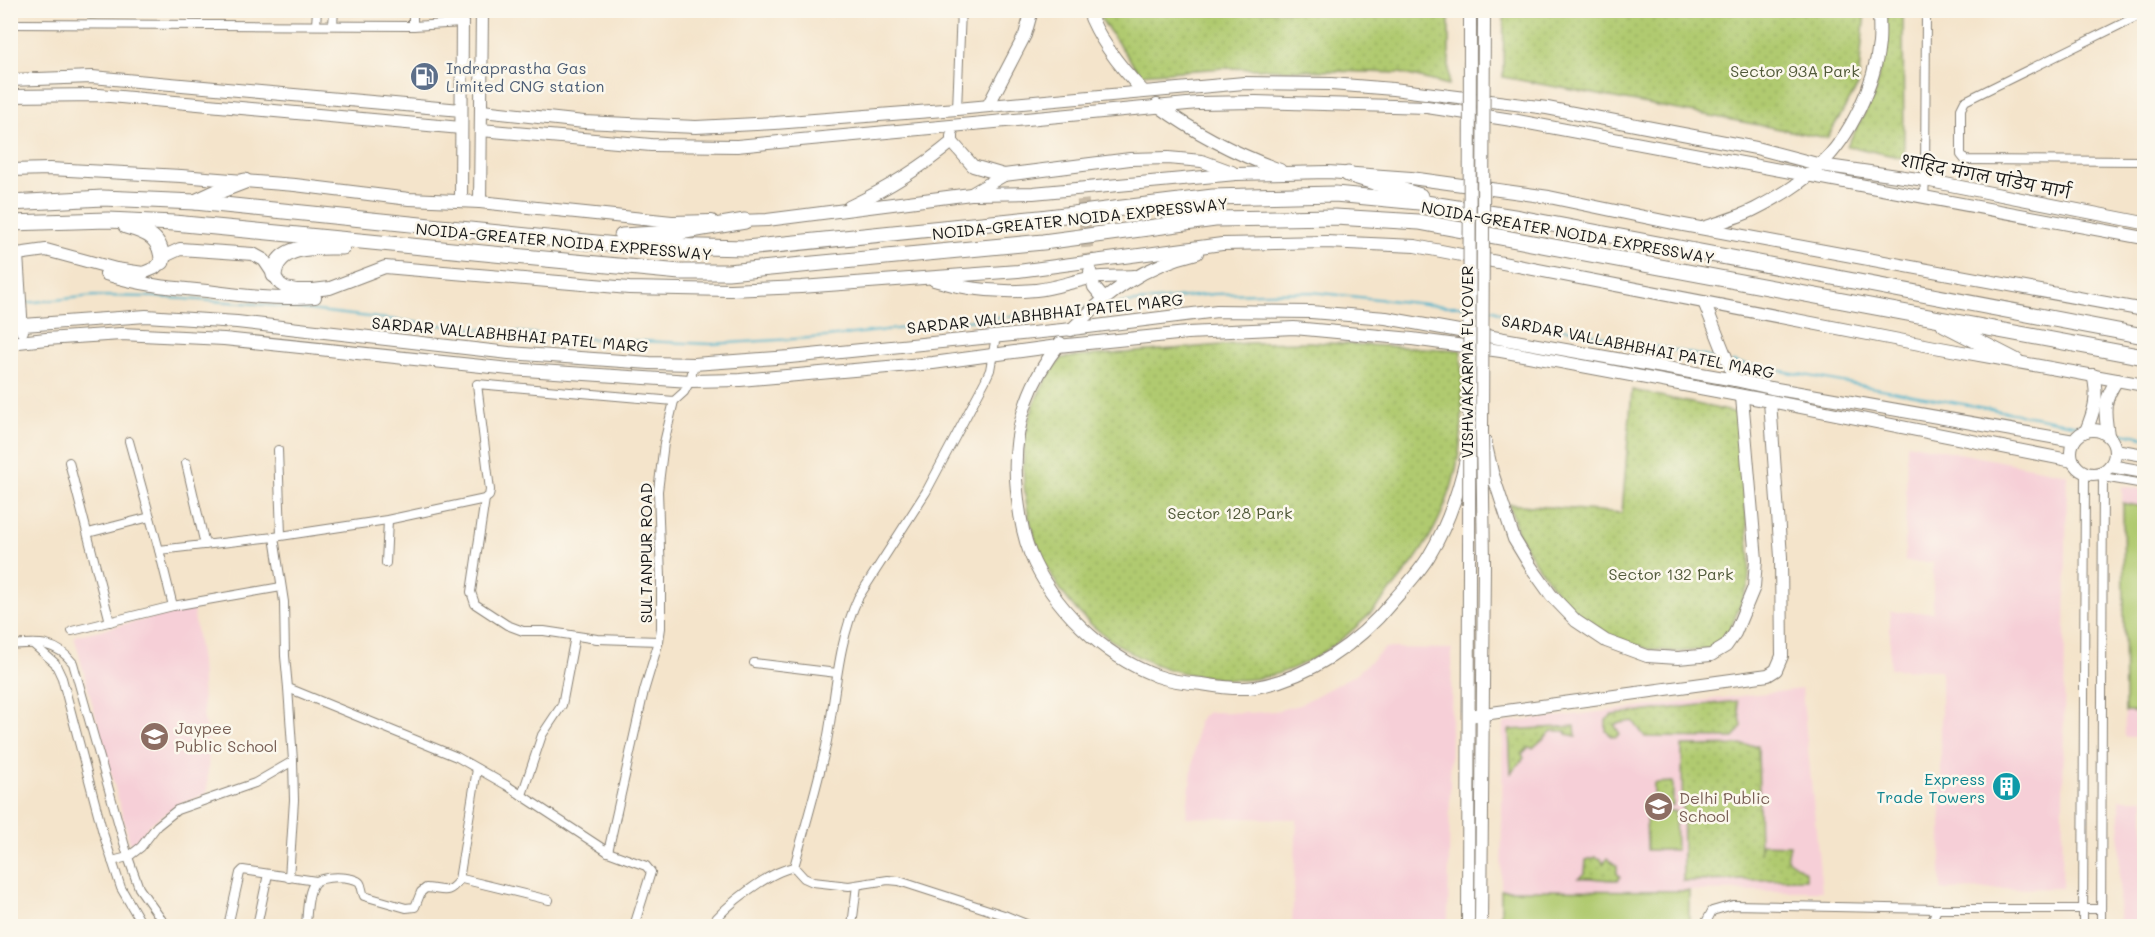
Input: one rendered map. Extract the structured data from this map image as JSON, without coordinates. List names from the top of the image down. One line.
{"streets":{"highway":["NOIDA-GREATER NOIDA EXPRESSWAY"],"street":["शाहिद मंगल पांडेय मार्ग","SARDAR VALLABHBHAI PATEL MARG","VISHWAKARMA FLYOVER","SULTANPUR ROAD"]},"crossings":[["SARDAR VALLABHBHAI PATEL MARG","SULTANPUR ROAD"]],"parks":["Sector 93A Park","Sector 128 Park","Sector 132 Park"],"places":{"fuel station":["Indraprastha Gas Limited CNG station"],"school or university":["Jaypee Public School","Delhi Public School"],"building":["Express Trade Towers"]}}
